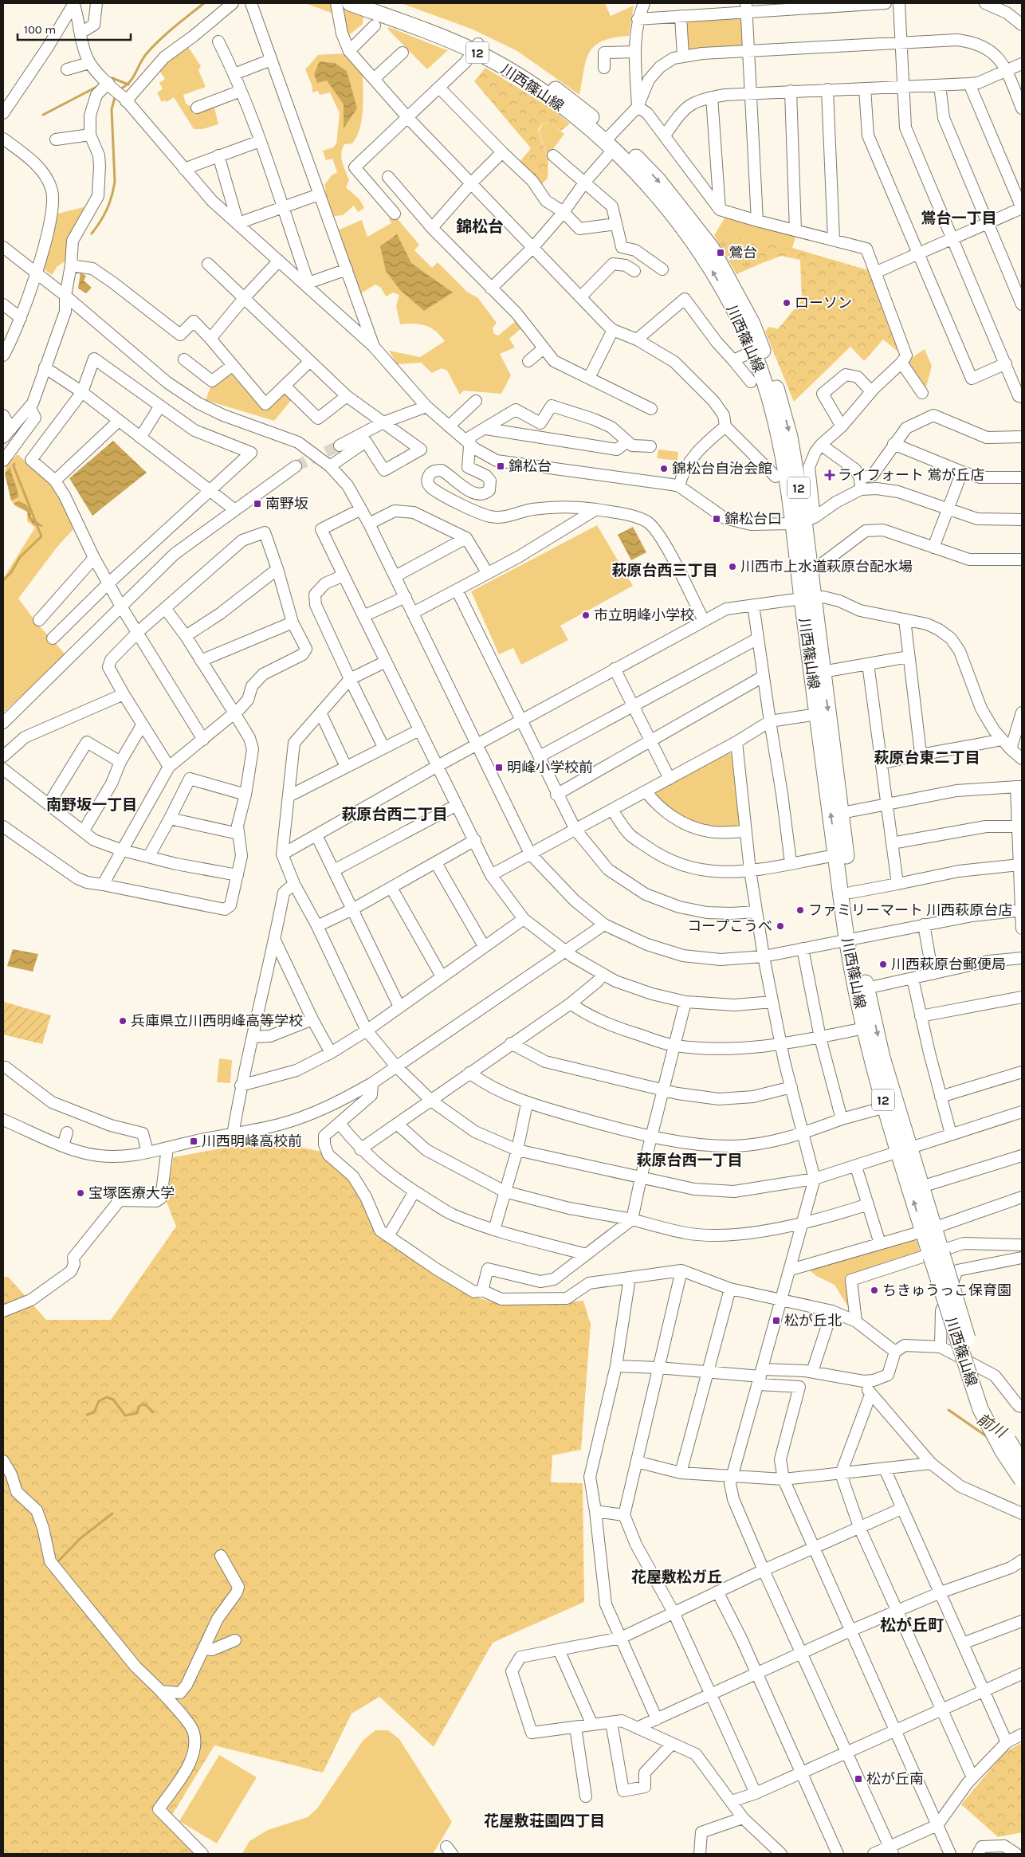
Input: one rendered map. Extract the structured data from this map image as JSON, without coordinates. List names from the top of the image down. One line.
{"streets":{"main road":["12","川西篠山線"]},"districts":["鴬台一丁目","錦松台","萩原台西三丁目","萩原台東二丁目","南野坂一丁目","萩原台西二丁目","萩原台西一丁目","花屋敷松ガ丘","松が丘町","花屋敷荘園四丁目"],"water":["前川"],"places":{"transit":["鶯台","錦松台","南野坂","錦松台口","明峰小学校前","川西明峰高校前","松が丘北","松が丘南"],"other":["ローソン","錦松台自治会館","川西市上水道萩原台配水場","市立明峰小学校","ファミリーマート 川西萩原台店","コープこうべ","川西萩原台郵便局","兵庫県立川西明峰高等学校","宝塚医療大学","ちきゅうっこ保育園"],"health":["ライフォート 鴬が丘店"]},"scale_bar":"100 m"}
